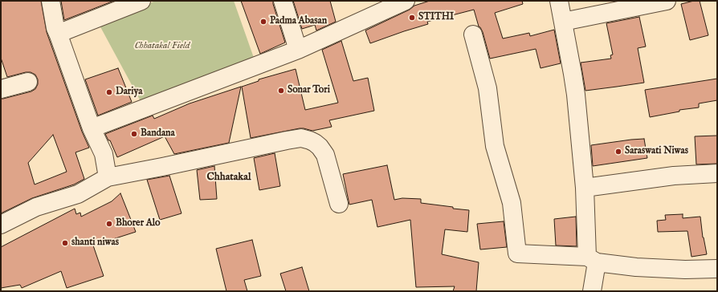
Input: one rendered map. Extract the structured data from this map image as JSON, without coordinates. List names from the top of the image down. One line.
{"districts":["Chhatakal"],"parks":["Chhatakal Field"],"places":["STITHI","Padma Abasan","Sonar Tori","Dariya","Bandana","Saraswati Niwas","Bhorer Alo","shanti niwas"]}
